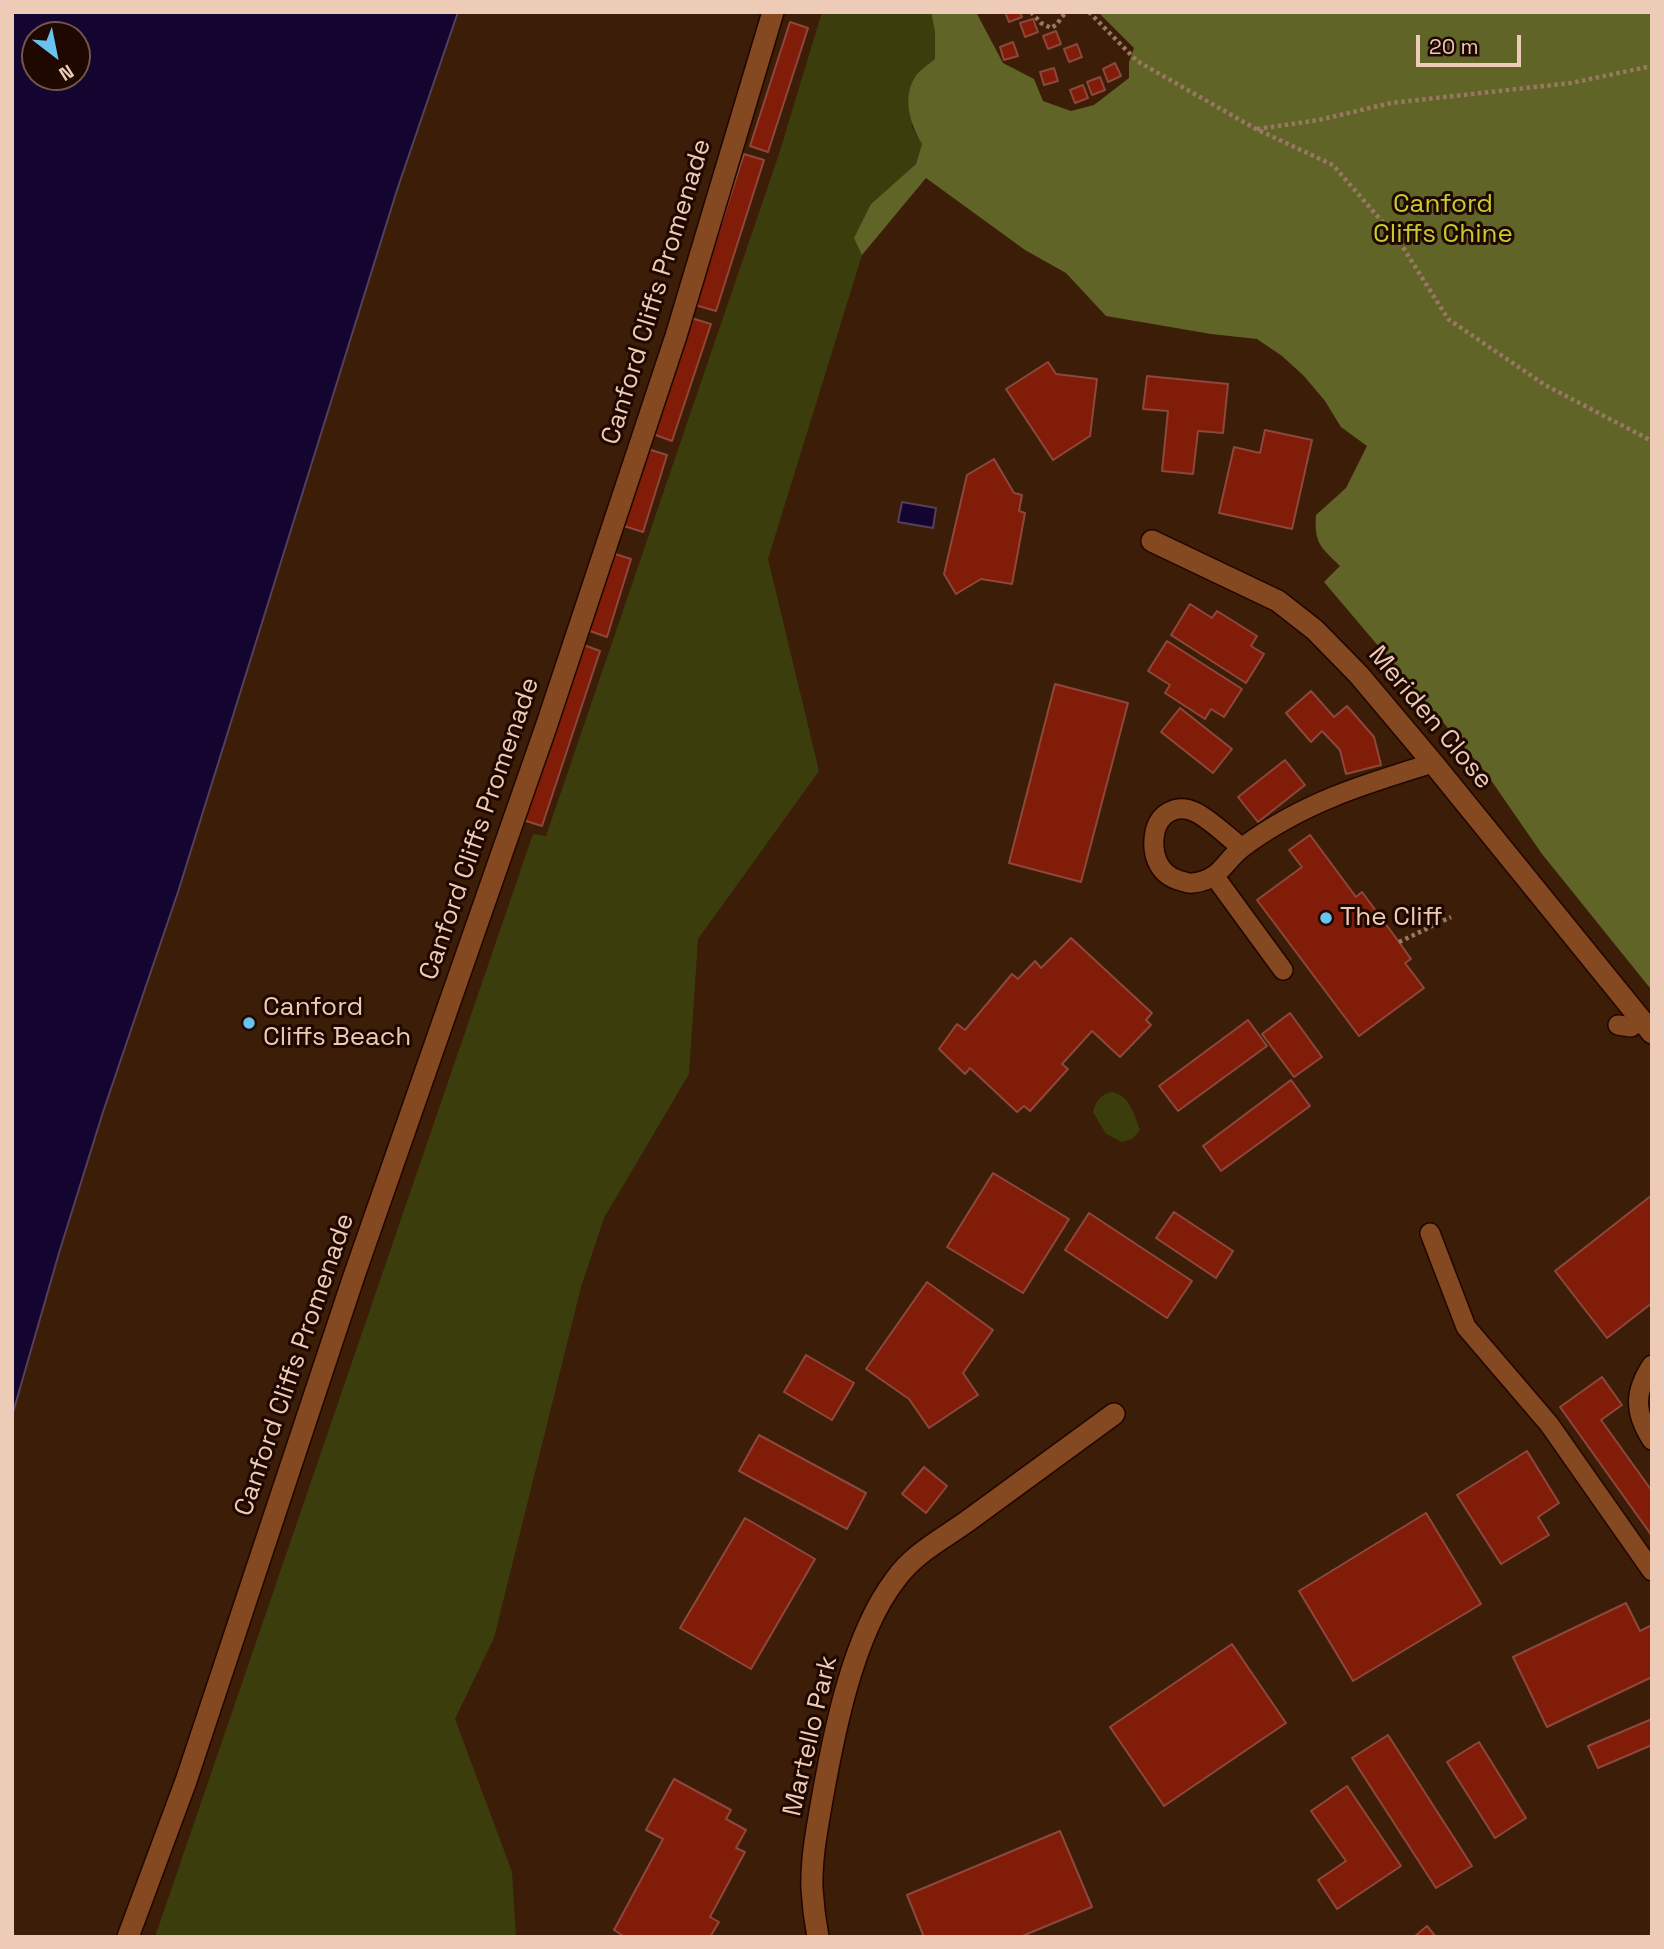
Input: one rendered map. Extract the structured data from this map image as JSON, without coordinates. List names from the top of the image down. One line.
{"streets":{"street":["Canford Cliffs Promenade","Meriden Close","Martello Park"]},"parks":["Canford Cliffs Chine"],"places":["The Cliff","Canford Cliffs Beach"],"scale_bar":"20 m","north":"bottom right"}
